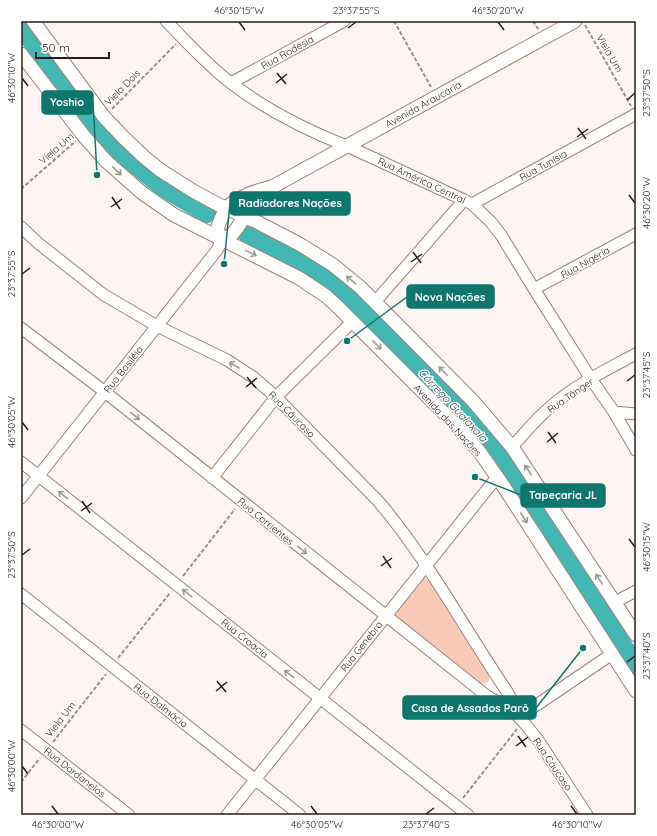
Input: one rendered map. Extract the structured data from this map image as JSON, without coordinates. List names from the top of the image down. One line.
{"streets":{"main road":["Avenida Araucária","Avenida das Nações"],"street":["Rua Rodésia","Rua Tunísia","Rua América Central","Rua Nigéria","Rua Basiléia","Rua Tânger","Rua Cáucaso","Rua Corrientes","Rua Croácia","Rua Genebra","Rua Dalmácia","Rua Dardanelos"],"path":["Viela Um","Viela Dois"]},"crossings":[["Rua Rodésia","Rua América Central"],["Viela Um","Rua Tunísia"],["Viela Um","Avenida das Nações"],["Viela Um","Rua Dalmácia"],["Viela Um","Rua Dardanelos"],["Viela Dois","Rua América Central"],["Viela Dois","Avenida das Nações"],["Avenida Araucária","Rua América Central"],["Avenida Araucária","Rua Basiléia"],["Avenida Araucária","Avenida das Nações"],["Rua Tunísia","Rua América Central"],["Rua América Central","Rua Nigéria"],["Rua América Central","Rua Tânger"],["Rua Basiléia","Rua Cáucaso"],["Rua Basiléia","Avenida das Nações"],["Rua Basiléia","Rua Corrientes"],["Rua Basiléia","Rua Croácia"],["Rua Tânger","Avenida das Nações"],["Rua Cáucaso","Rua Corrientes"],["Rua Cáucaso","Rua Genebra"],["Avenida das Nações","Rua Genebra"],["Rua Corrientes","Rua Genebra"],["Rua Croácia","Rua Genebra"],["Rua Genebra","Rua Dalmácia"]],"one_way":["Rua Corrientes","Rua Croácia"],"water":["Córrego Guaiaxaia"],"places":["Yoshio","Radiadores Nações","Nova Nações","Tapeçaria JL","Casa de Assados Parô"],"scale_bar":"50 m","coordinates":["46°30'15\"W","23°37'55\"S","46°30'20\"W","46°30'10\"W","23°37'50\"S","23°37'45\"S","46°30'05\"W","23°37'40\"S","46°30'00\"W"]}
